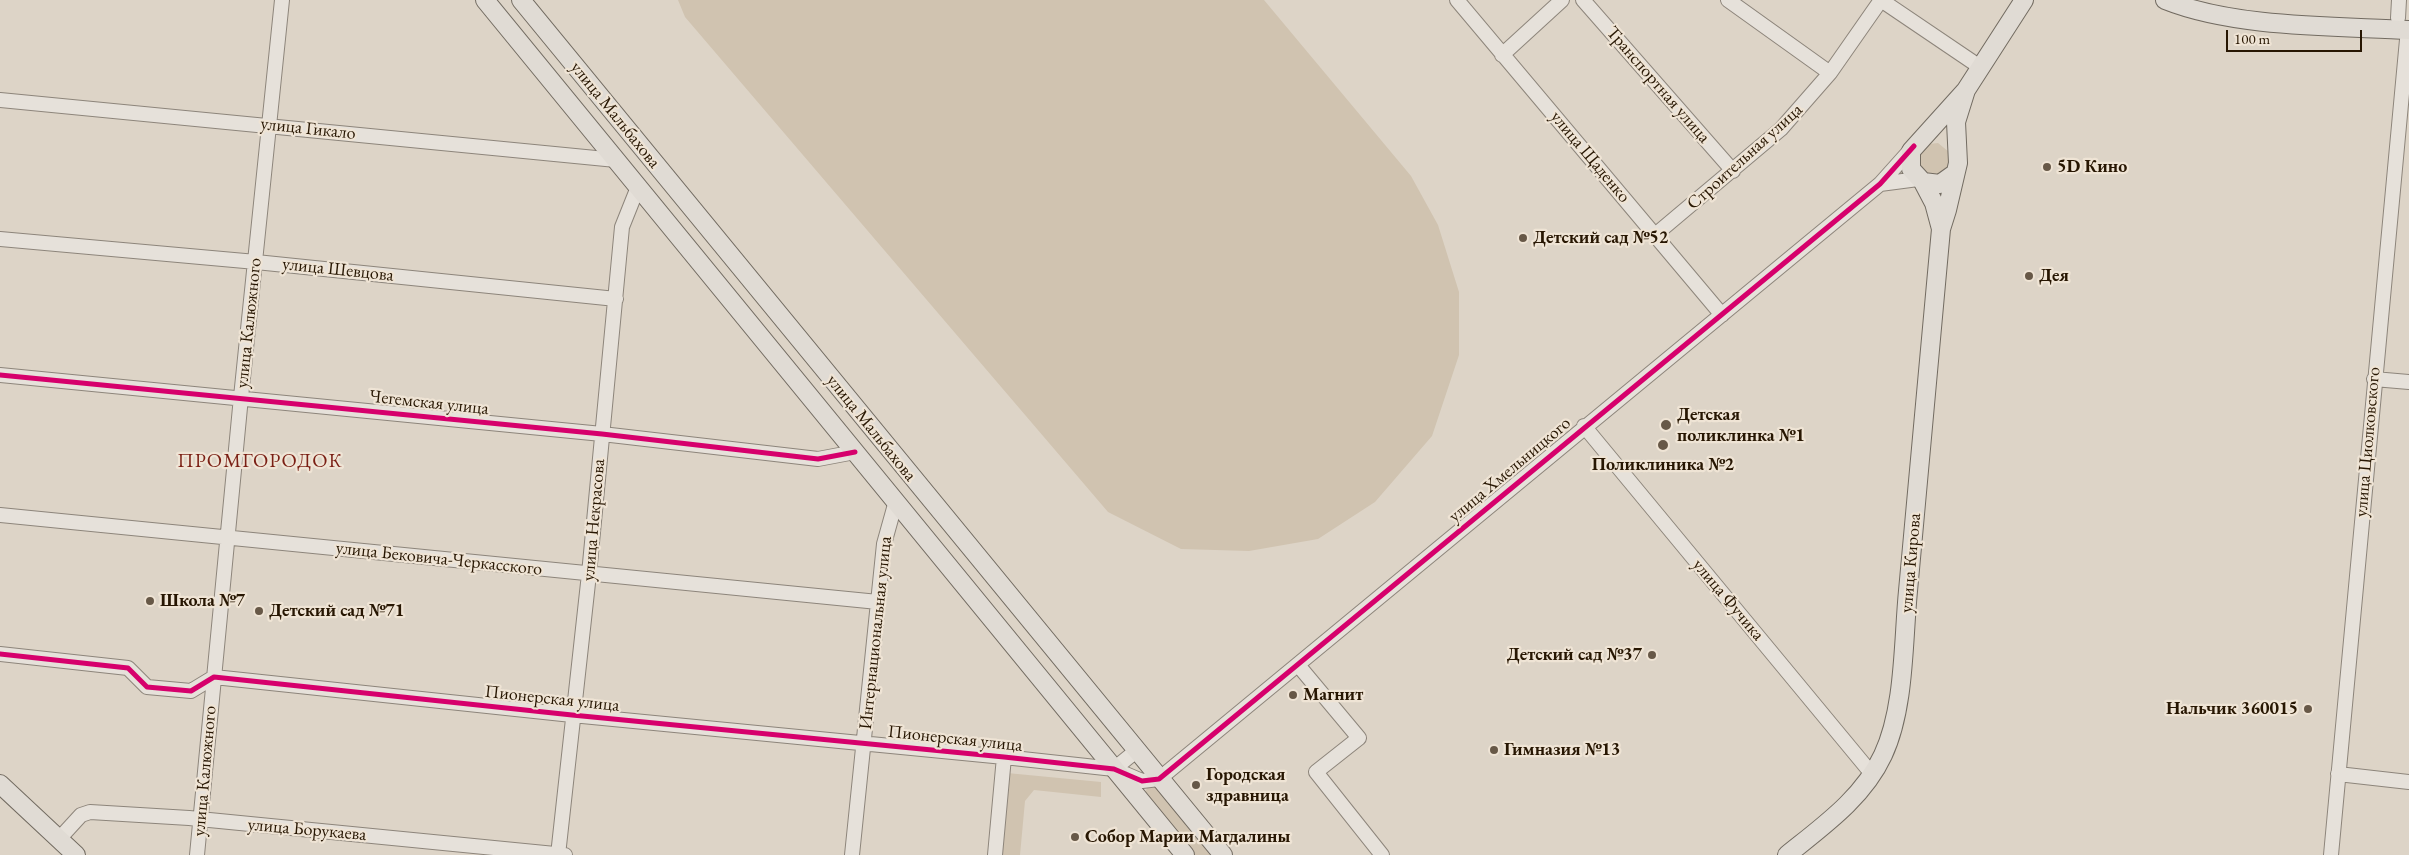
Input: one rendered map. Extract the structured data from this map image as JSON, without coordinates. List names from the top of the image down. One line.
{"streets":{"main road":["улица Мальбахова","улица Кирова"],"street":["Транспортная улица","улица Гикало","улица Щаденко","Строительная улица","улица Шевцова","улица Калюжного","Чегемская улица","улица Циолковского","улица Хмельницкого","улица Некрасова","улица Бековича-Черкасского","улица Фучика","Интернациональная улица","Пионерская улица","улица Борукаева"]},"crossings":[["Транспортная улица","Строительная улица"],["улица Мальбахова","улица Гикало"],["улица Мальбахова","Чегемская улица"],["улица Мальбахова","улица Хмельницкого"],["улица Мальбахова","улица Некрасова"],["улица Мальбахова","Интернациональная улица"],["улица Мальбахова","Пионерская улица"],["улица Гикало","улица Калюжного"],["улица Щаденко","Строительная улица"],["улица Щаденко","улица Хмельницкого"],["улица Шевцова","улица Калюжного"],["улица Шевцова","улица Некрасова"],["улица Калюжного","Чегемская улица"],["улица Калюжного","улица Бековича-Черкасского"],["улица Калюжного","Пионерская улица"],["улица Калюжного","улица Борукаева"],["Чегемская улица","улица Некрасова"],["улица Хмельницкого","улица Фучика"],["улица Некрасова","улица Бековича-Черкасского"],["улица Некрасова","Пионерская улица"],["улица Некрасова","улица Борукаева"],["улица Бековича-Черкасского","Интернациональная улица"],["улица Кирова","улица Фучика"],["Интернациональная улица","Пионерская улица"]],"districts":["ПРОМГОРОДОК"],"places":["5D Кино","Детский сад №52","Дея","Детская поликлинка №1","Поликлиника №2","Школа №7","Детский сад №71","Детский сад №37","Магнит","Нальчик 360015","Гимназия №13","Городская здравница","Собор Марии Магдалины"],"scale_bar":"100 m"}
